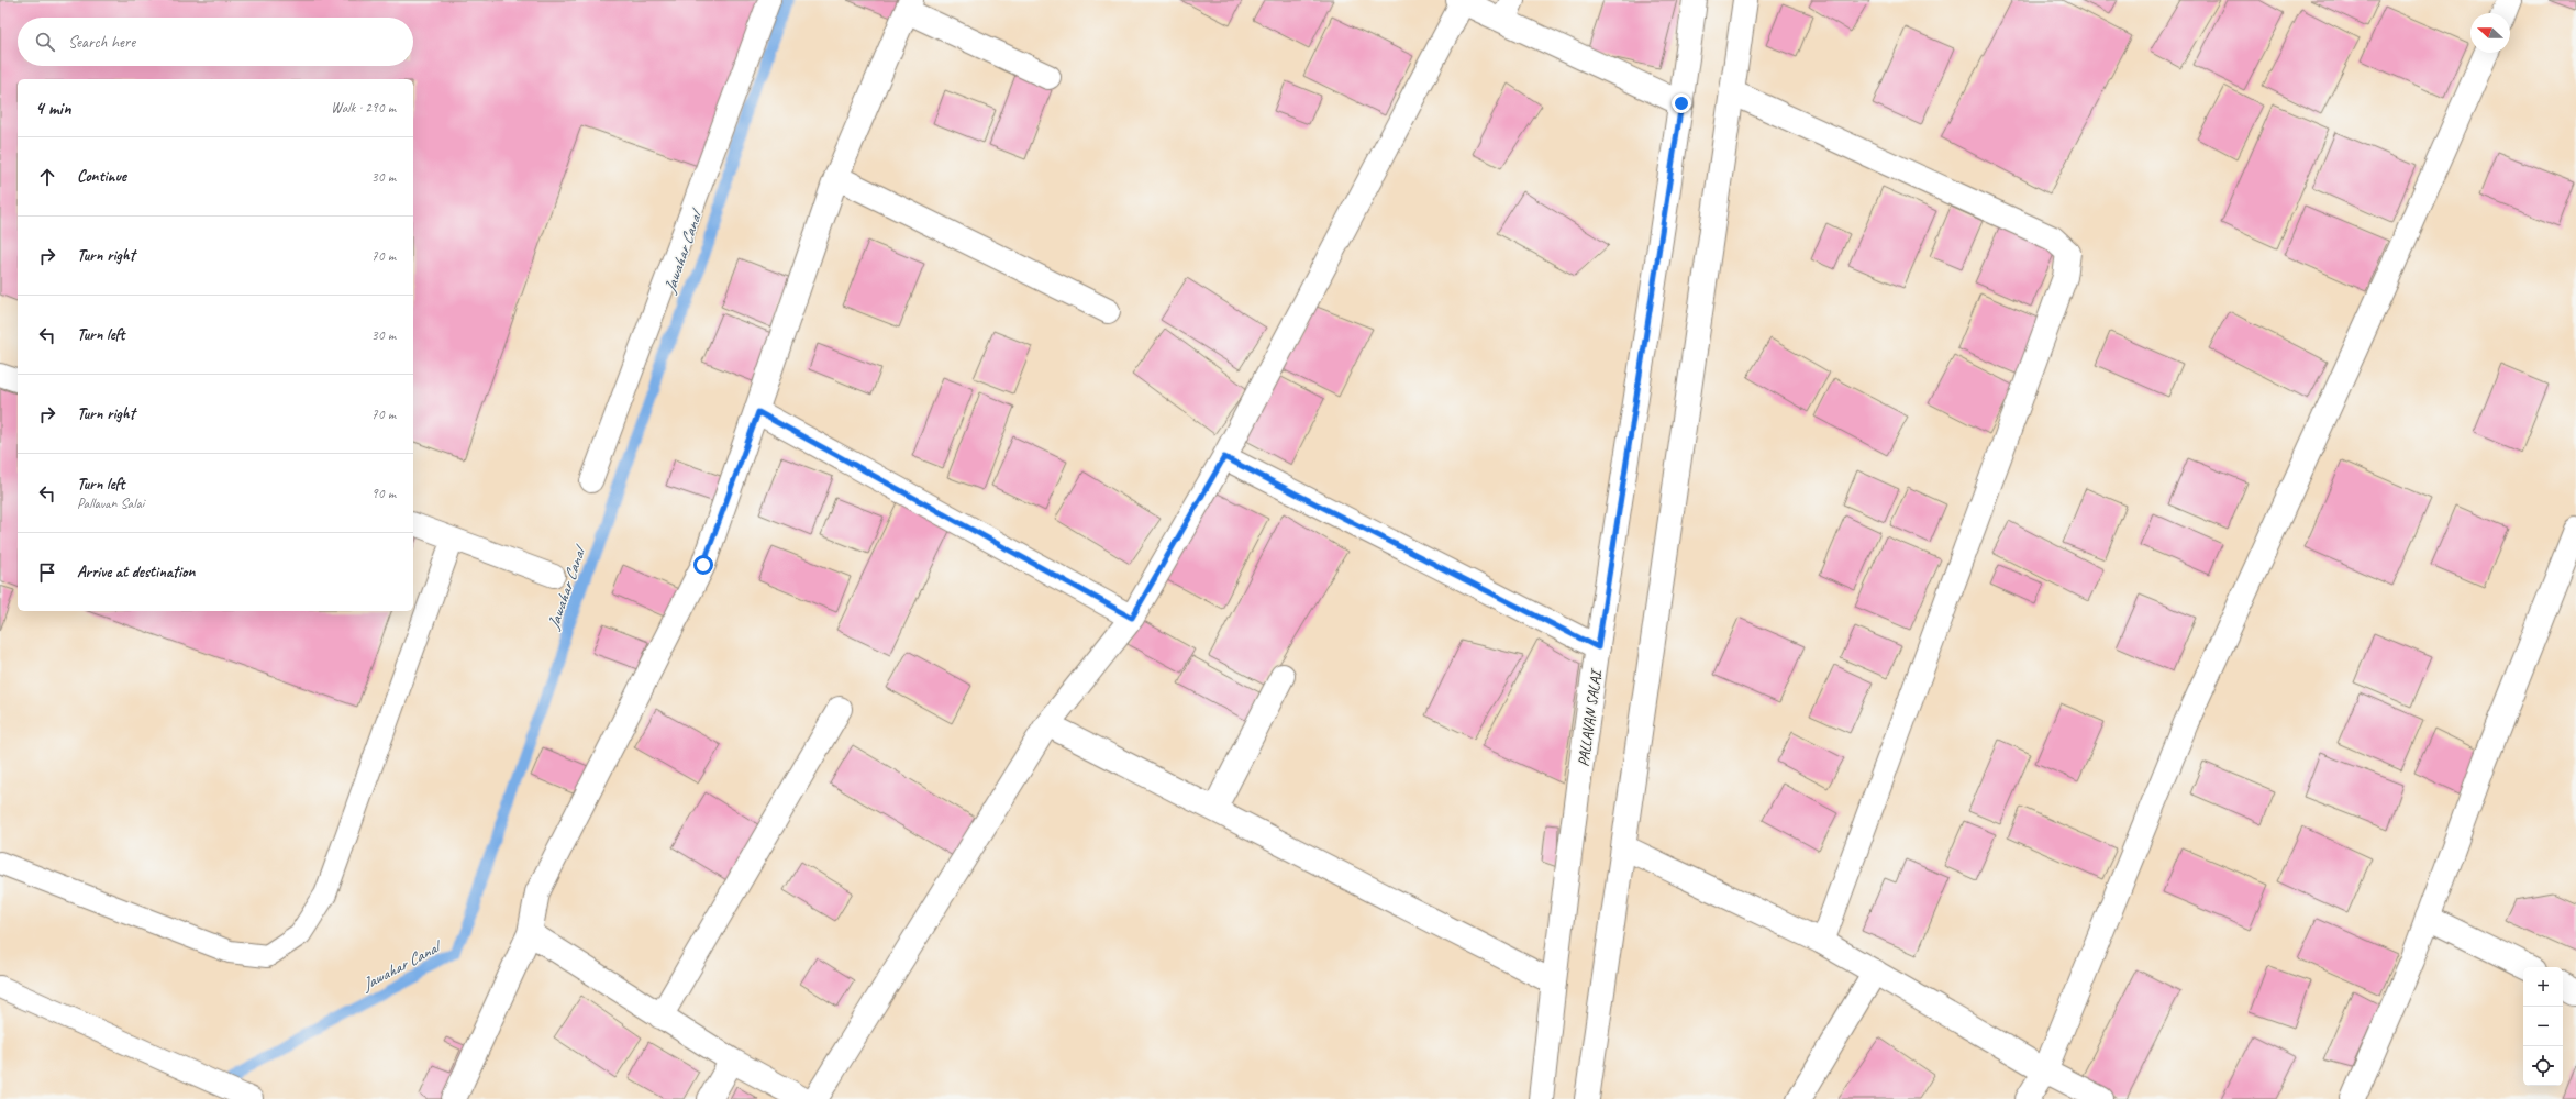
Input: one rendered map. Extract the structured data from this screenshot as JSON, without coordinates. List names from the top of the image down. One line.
{"streets":{"street":["PALLAVAN SALAI"]},"water":["Jawahar Canal"],"north":"left","page":{"search":"Search here","heading":["4 min","Walk · 290 m"],"list":[["Continue","30 m"],["Turn right","70 m"],["Turn left","30 m"],["Turn right","70 m"],["Turn left","Pallavan Salai","90 m"],"Arrive at destination"],"map_buttons":["+","−"]}}
